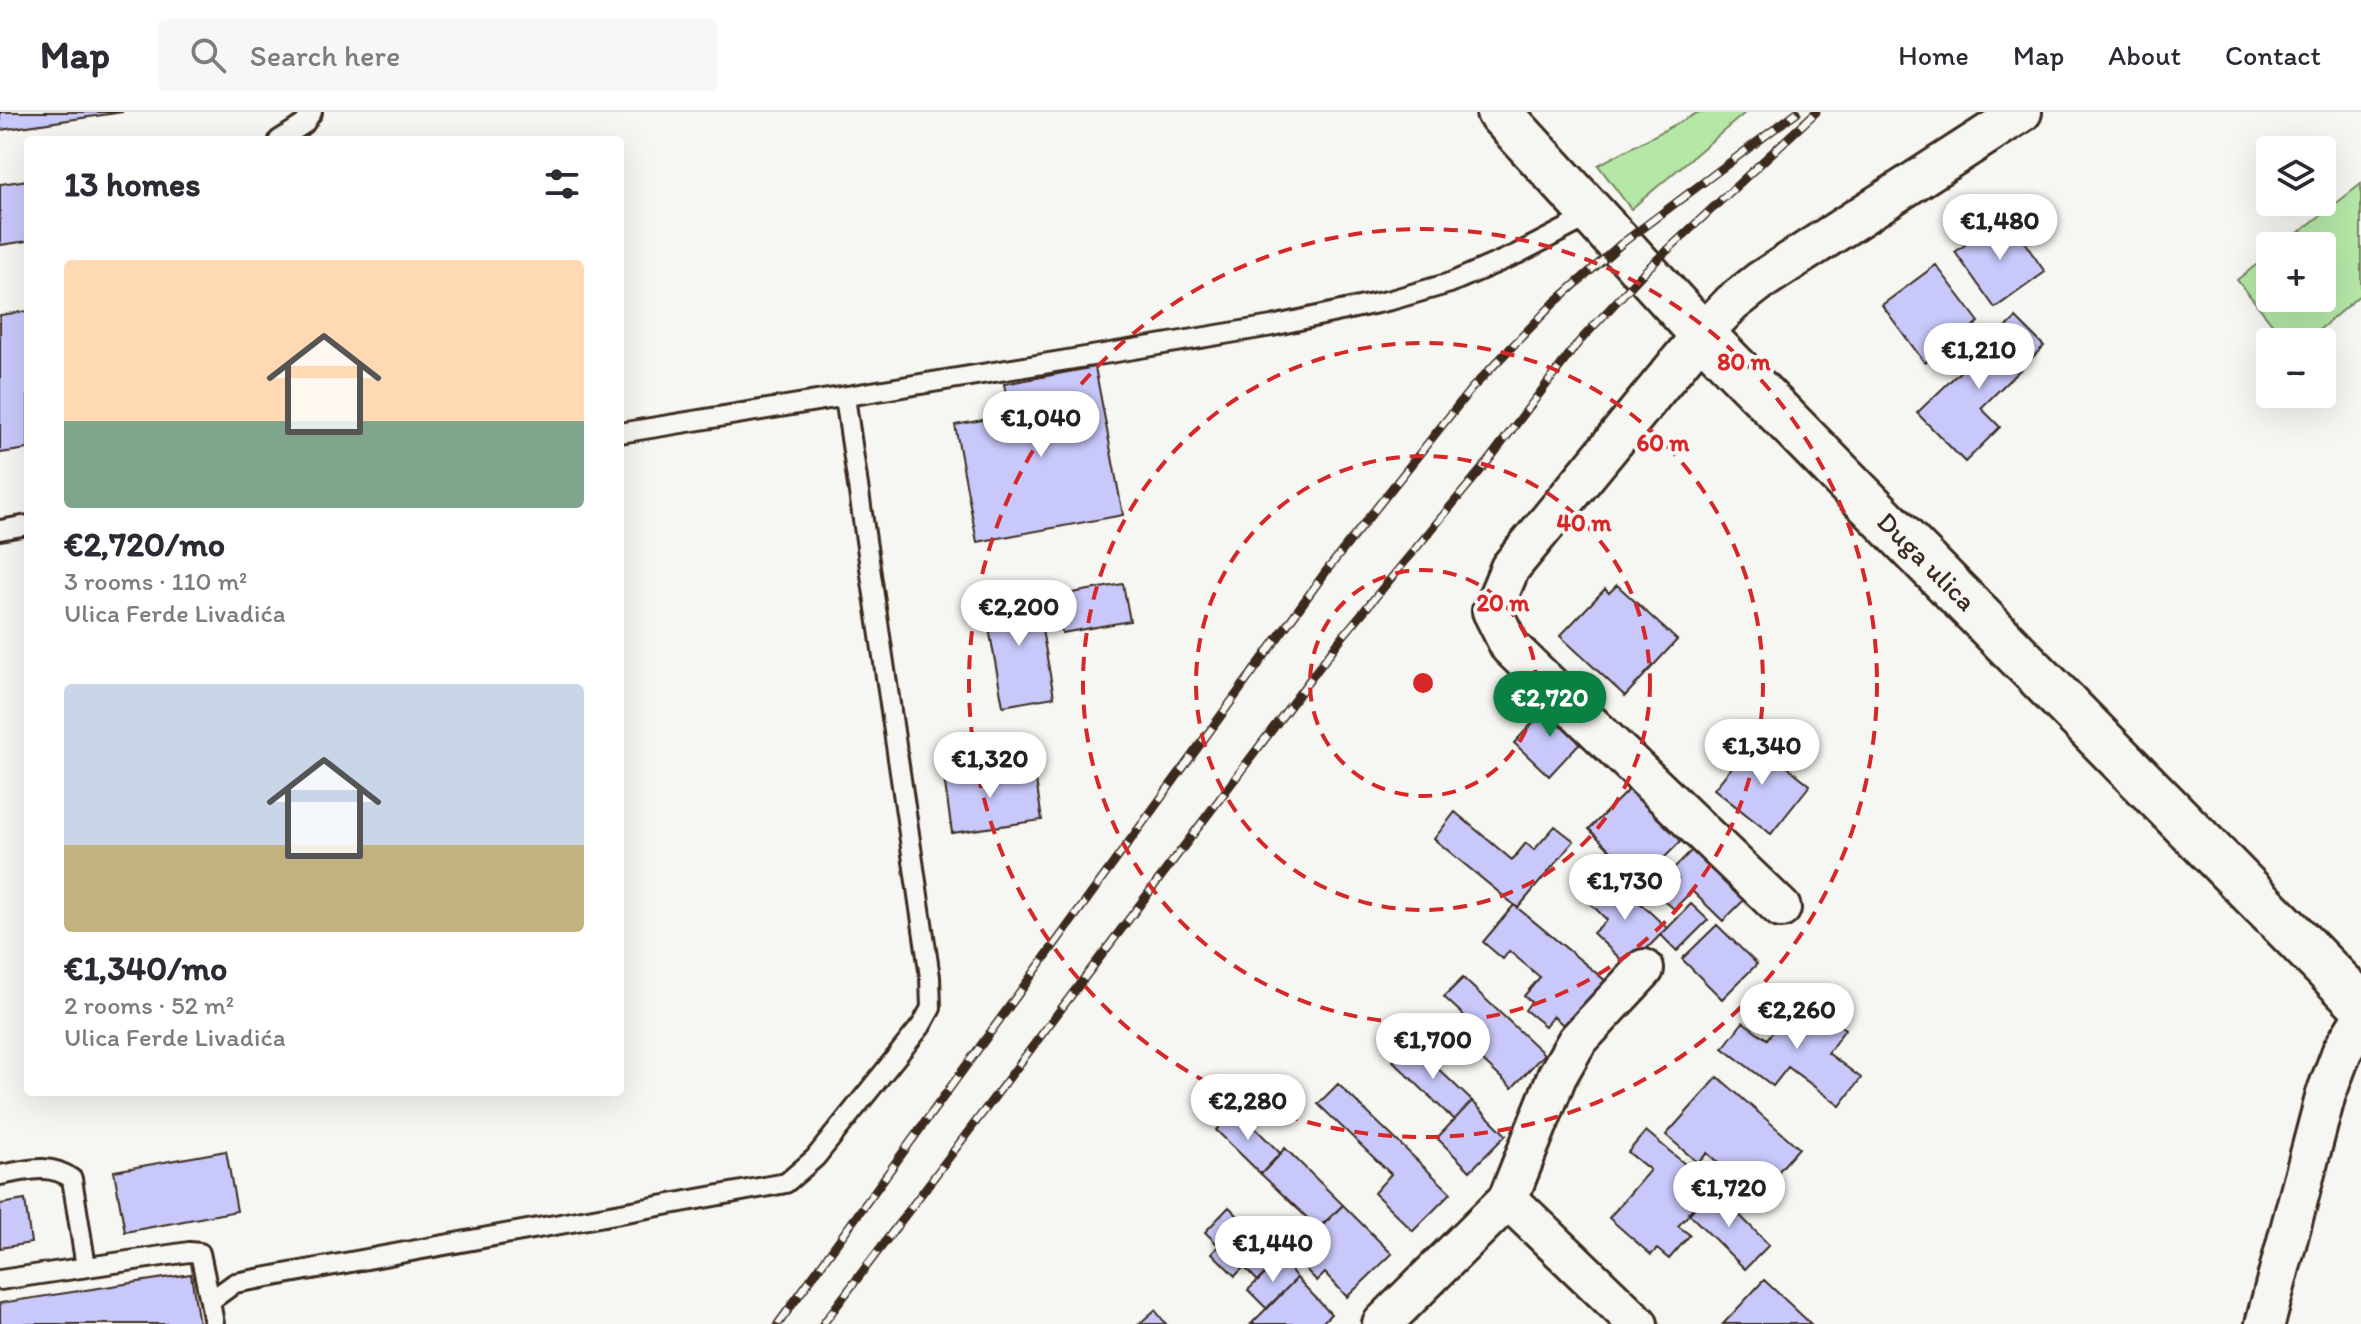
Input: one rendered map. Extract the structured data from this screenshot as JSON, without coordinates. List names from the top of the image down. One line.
{"streets":{"street":["Duga ulica"]},"page":{"header":"Map","search":"Search here","nav":["Home","Map","About","Contact"],"map_buttons":["+","−"],"heading":"13 homes","price":["€1,480","€1,210","€1,040","€2,200","€2,720","€1,340","€1,320","€1,730","€2,260","€1,700","€2,280","€1,720","€1,440"],"list":[{"name":"€2,720/mo","note":"3 rooms · 110 m² · Ulica Ferde Livadića"},{"name":"€1,340/mo","note":"2 rooms · 52 m² · Ulica Ferde Livadića"}]},"rings":["80 m","60 m","40 m","20 m"]}
